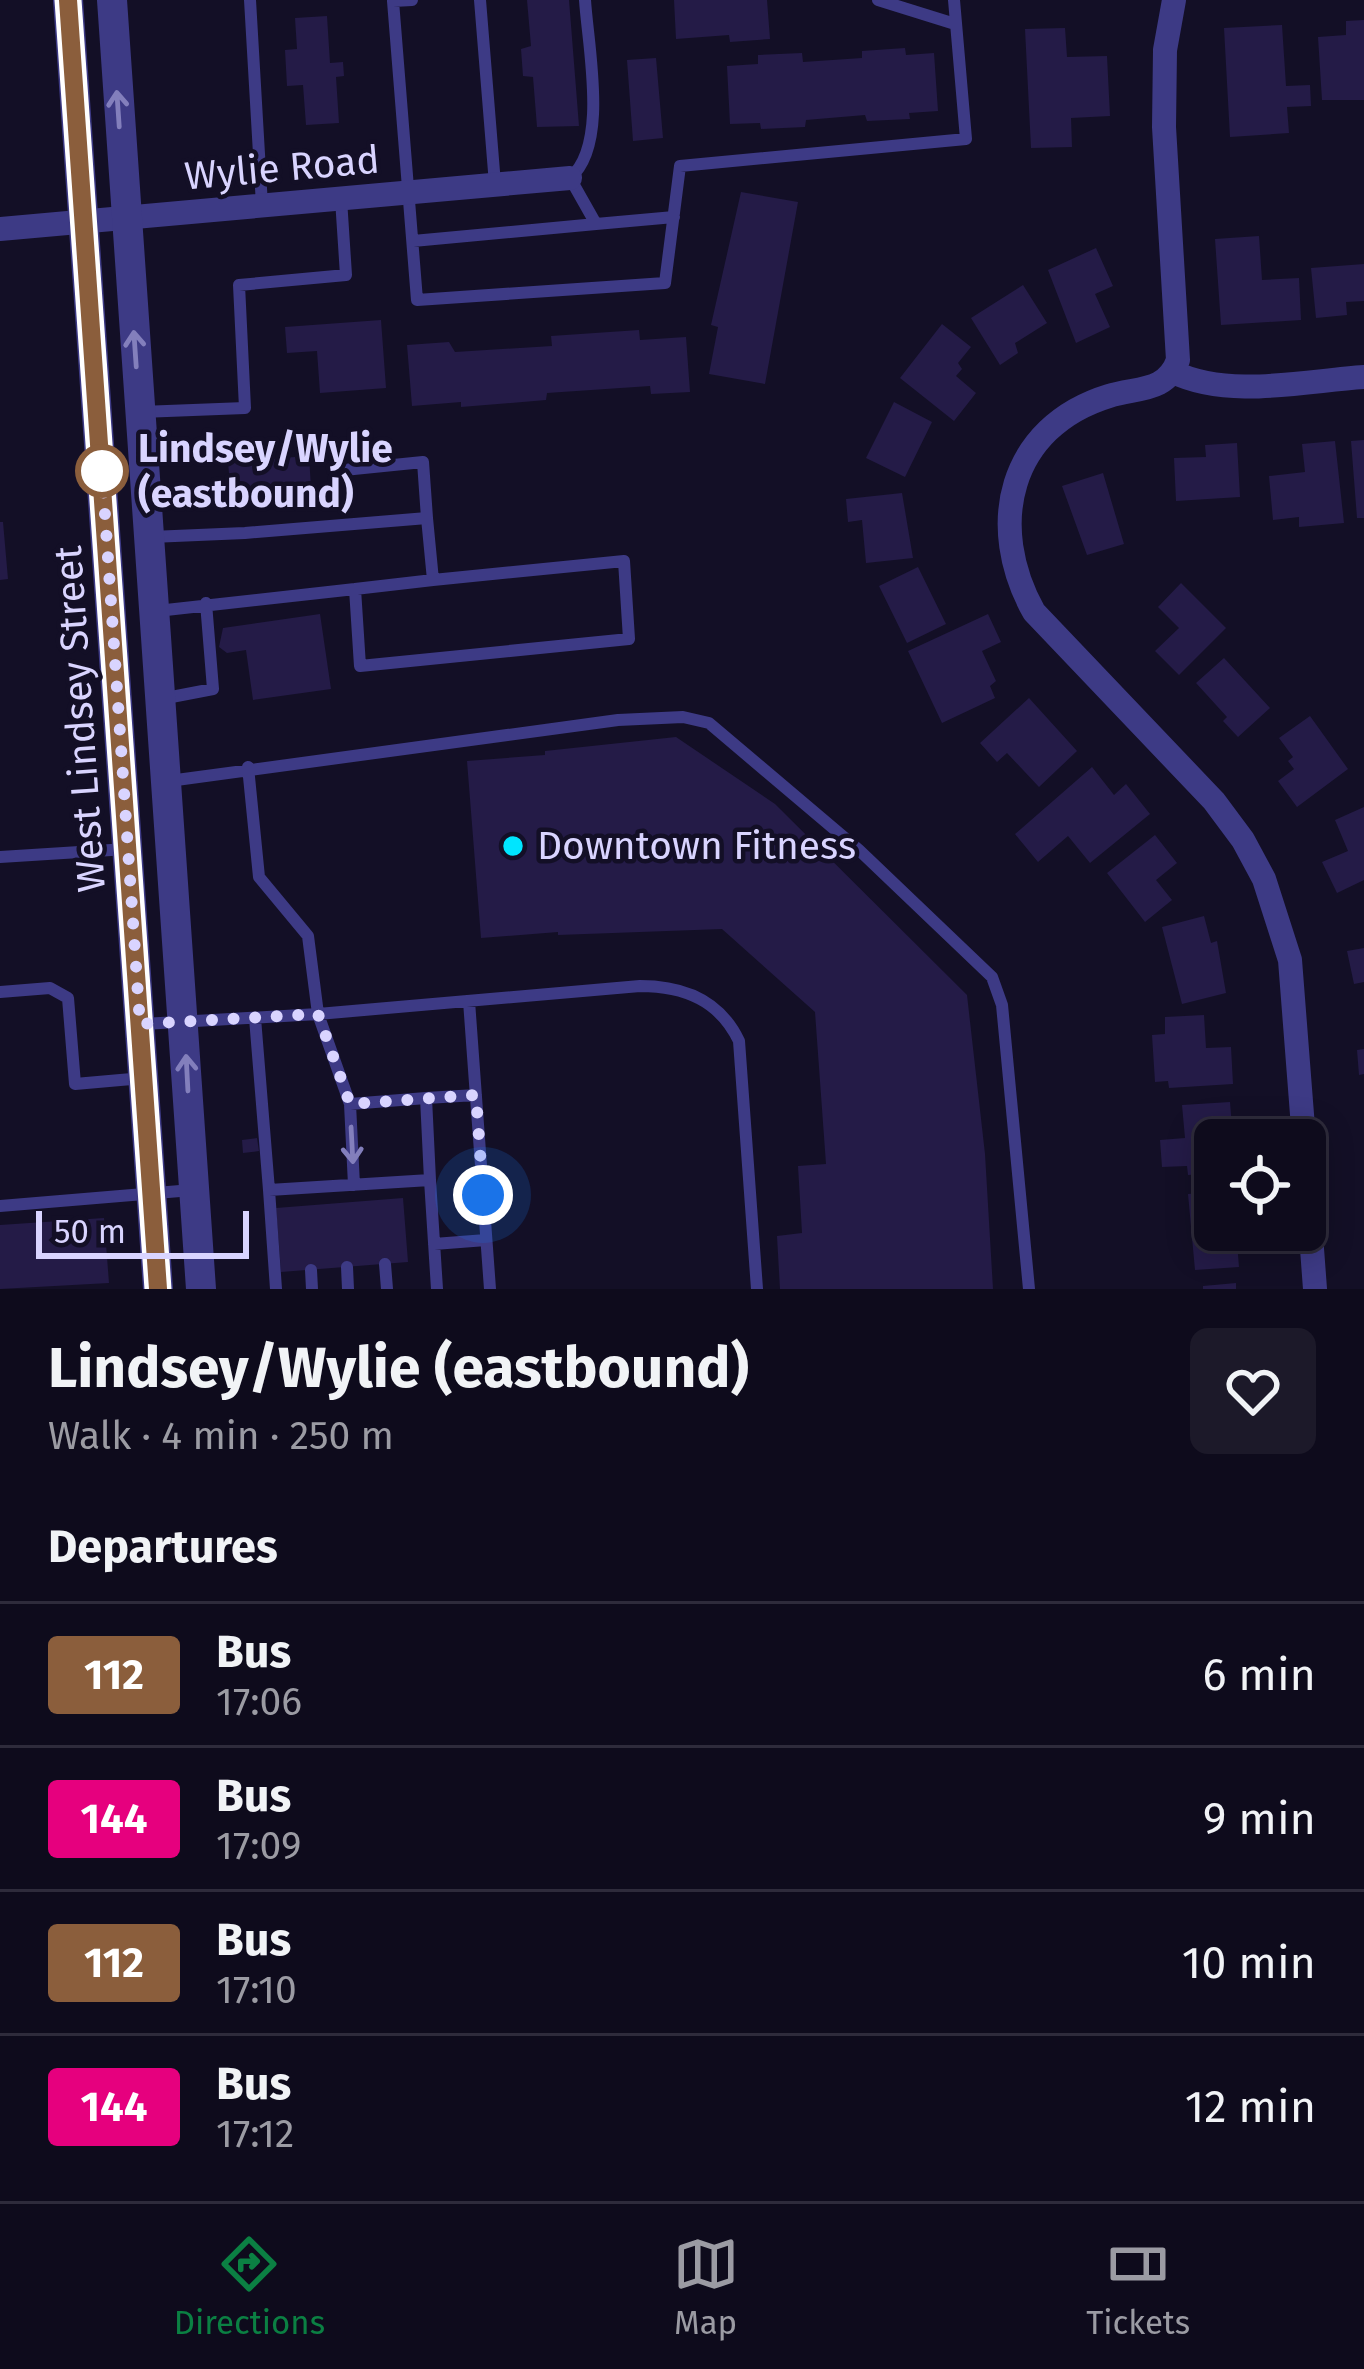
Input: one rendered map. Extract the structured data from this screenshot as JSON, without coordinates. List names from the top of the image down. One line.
{"streets":{"street":["Wylie Road","West Lindsey Street"]},"crossings":[["Wylie Road","West Lindsey Street"]],"places":["Lindsey/Wylie (eastbound)","Downtown Fitness"],"lines":["bus line 112"],"scale_bar":"50 m","page":{"scale":"50 m","heading":[["Lindsey/Wylie (eastbound)","Walk · 4 min · 250 m"],"Departures"],"list":[{"mark":"112","name":"Bus","note":"17:06","value":"6 min"},{"mark":"144","name":"Bus","note":"17:09","value":"9 min"},{"mark":"112","name":"Bus","note":"17:10","value":"10 min"},{"mark":"144","name":"Bus","note":"17:12","value":"12 min"}],"tabs":["Directions","Map","Tickets"]}}
